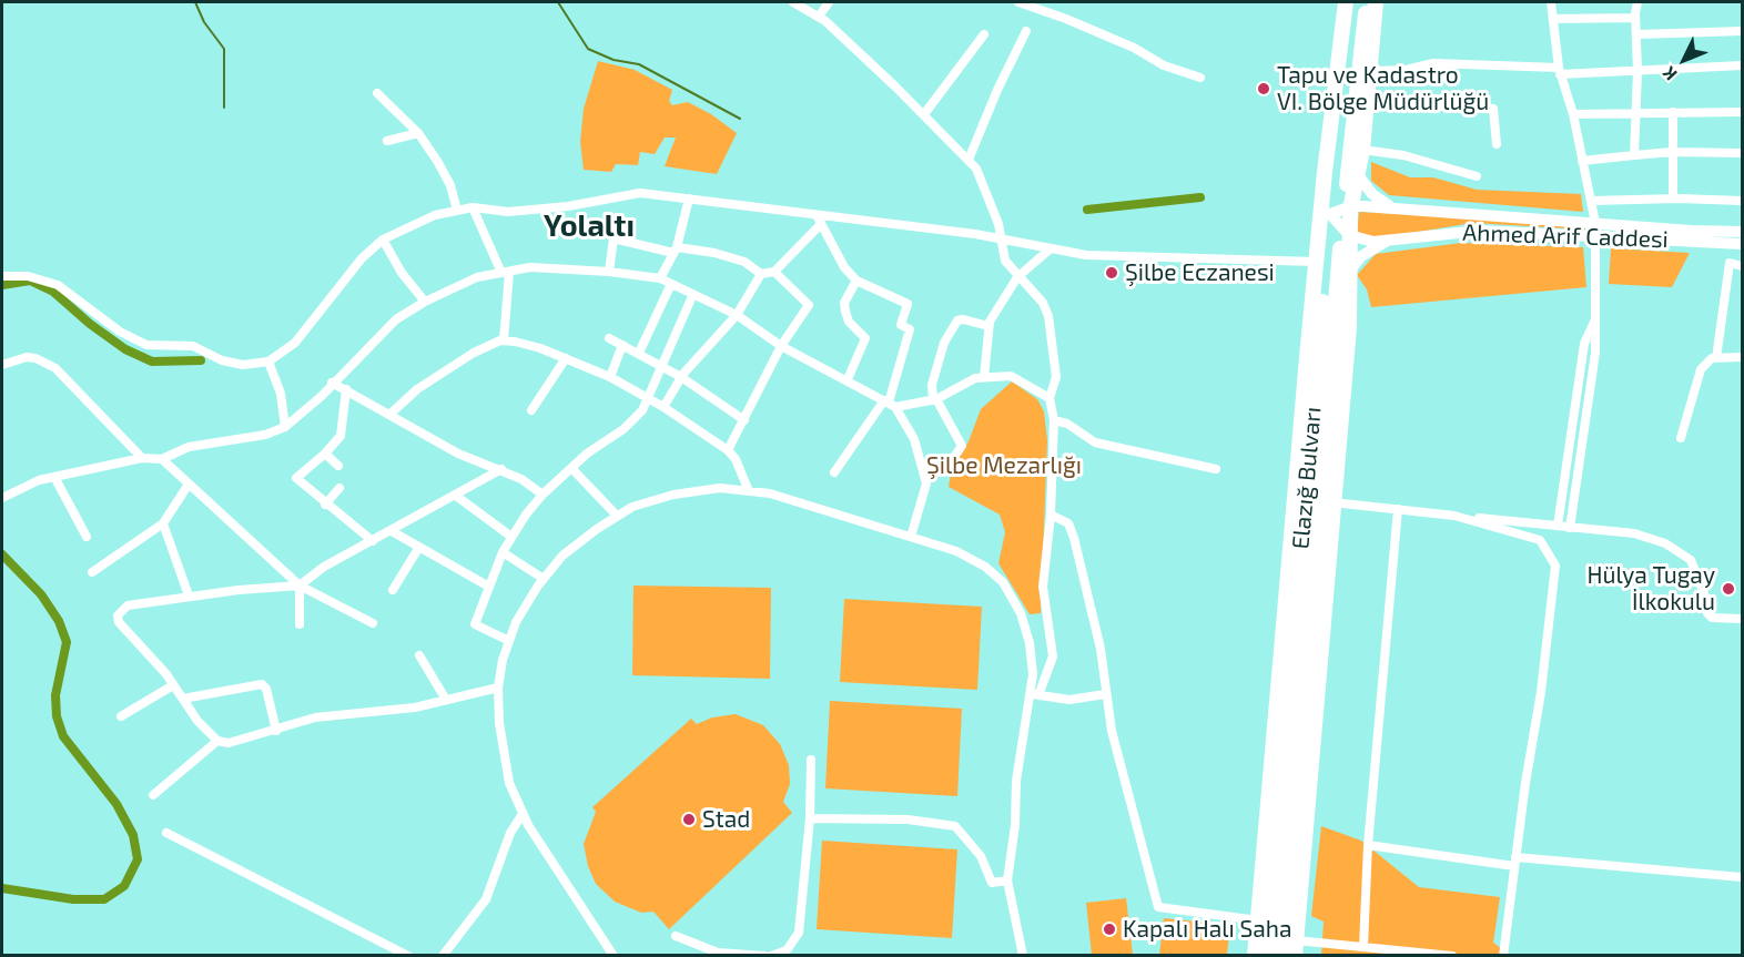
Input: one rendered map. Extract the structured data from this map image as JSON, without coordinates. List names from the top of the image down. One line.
{"streets":{"highway":["Elazığ Bulvarı"],"street":["Ahmed Arif Caddesi"]},"crossings":[["Ahmed Arif Caddesi","Elazığ Bulvarı"]],"districts":["Yolaltı"],"parks":["Şilbe Mezarlığı"],"places":["Tapu ve Kadastro VI. Bölge Müdürlüğü","Şilbe Eczanesi","Hülya Tugay İlkokulu","Stad","Kapalı Halı Saha"],"north":"bottom left"}
